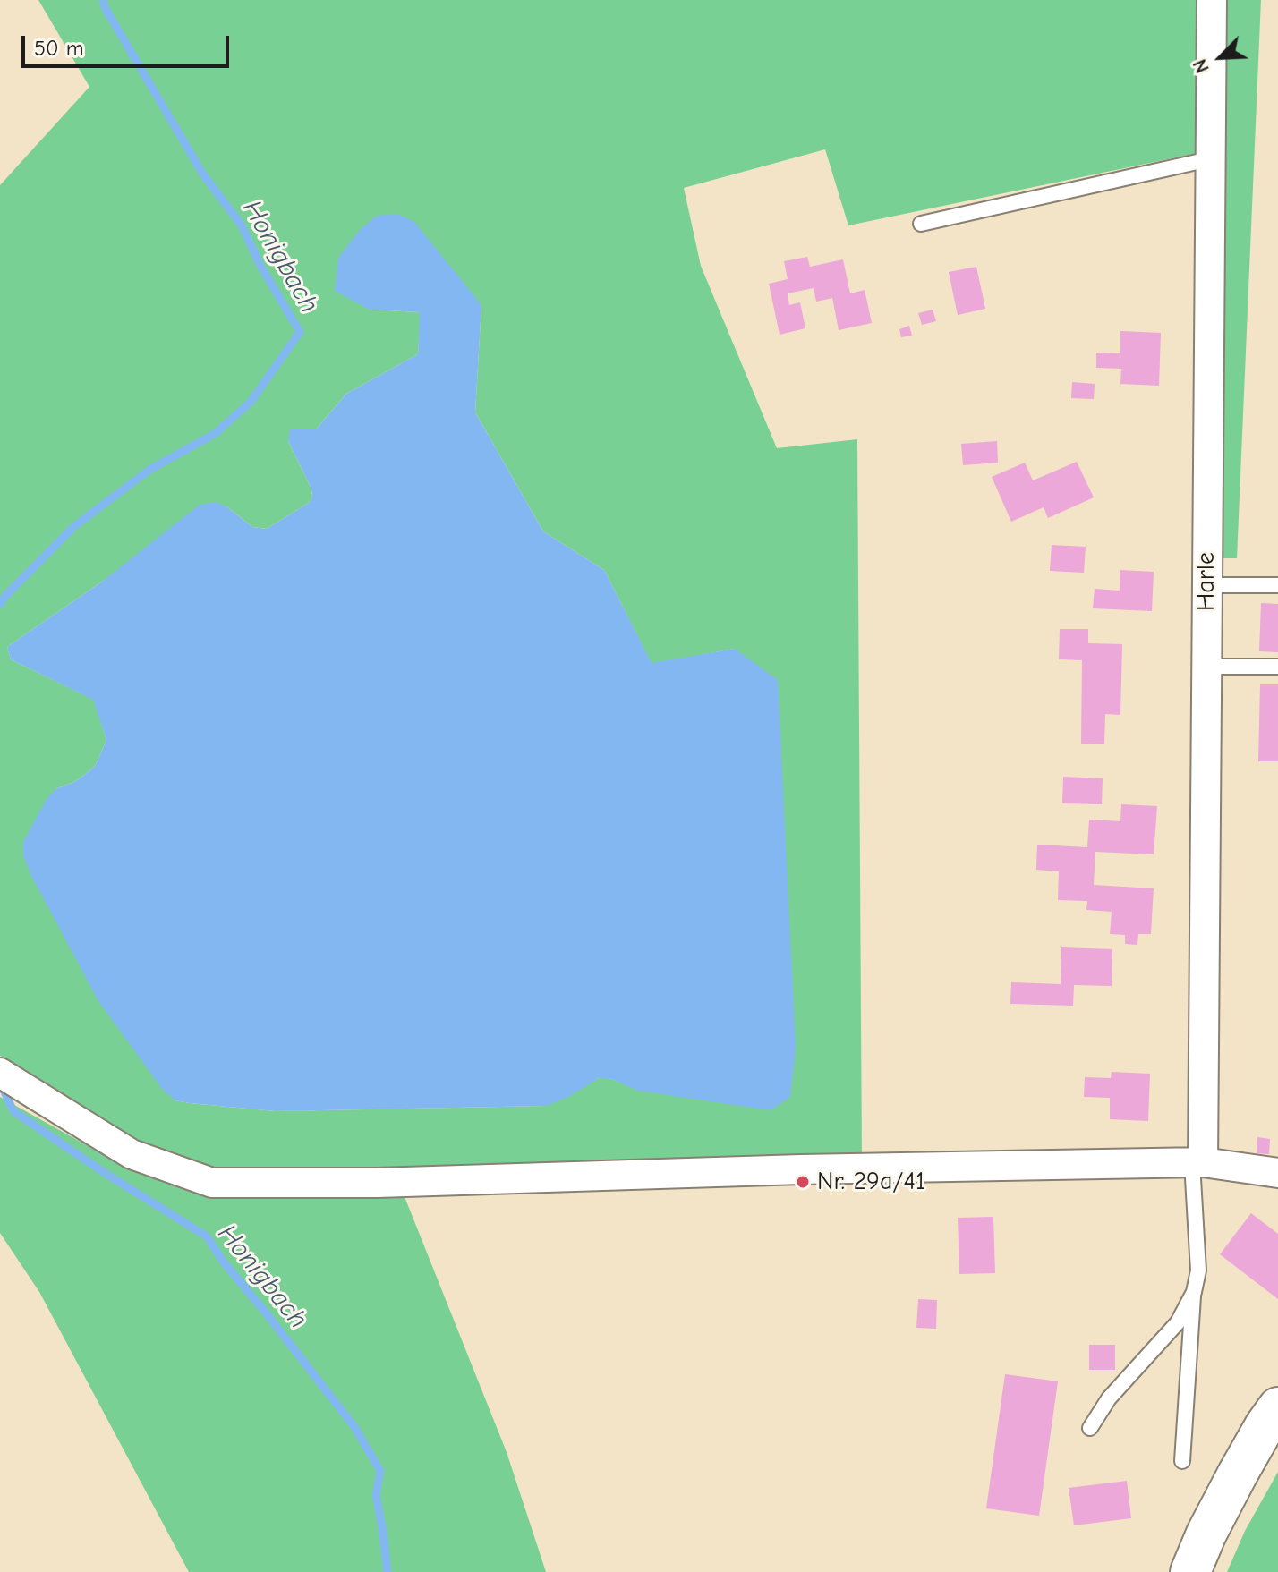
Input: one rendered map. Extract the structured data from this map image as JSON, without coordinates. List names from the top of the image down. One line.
{"streets":{"street":["Harle"]},"water":["Honigbach"],"places":["Nr. 29a/41"],"scale_bar":"50 m","north":"bottom left"}
